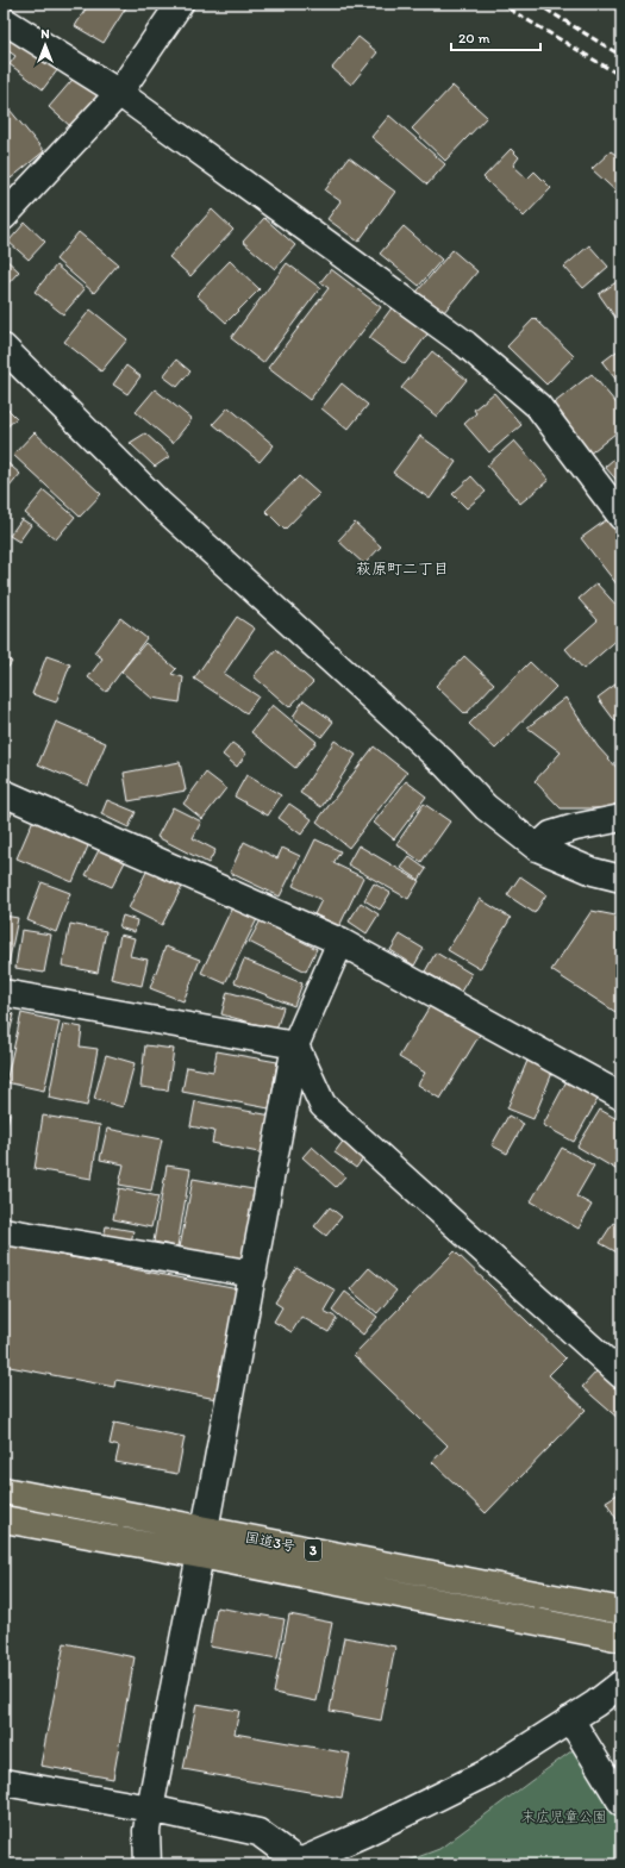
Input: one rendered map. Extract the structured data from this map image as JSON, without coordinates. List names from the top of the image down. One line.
{"streets":{"highway":["国道3号","3"]},"districts":["萩原町二丁目"],"parks":["末広児童公園"],"scale_bar":"20 m","north":"top"}
